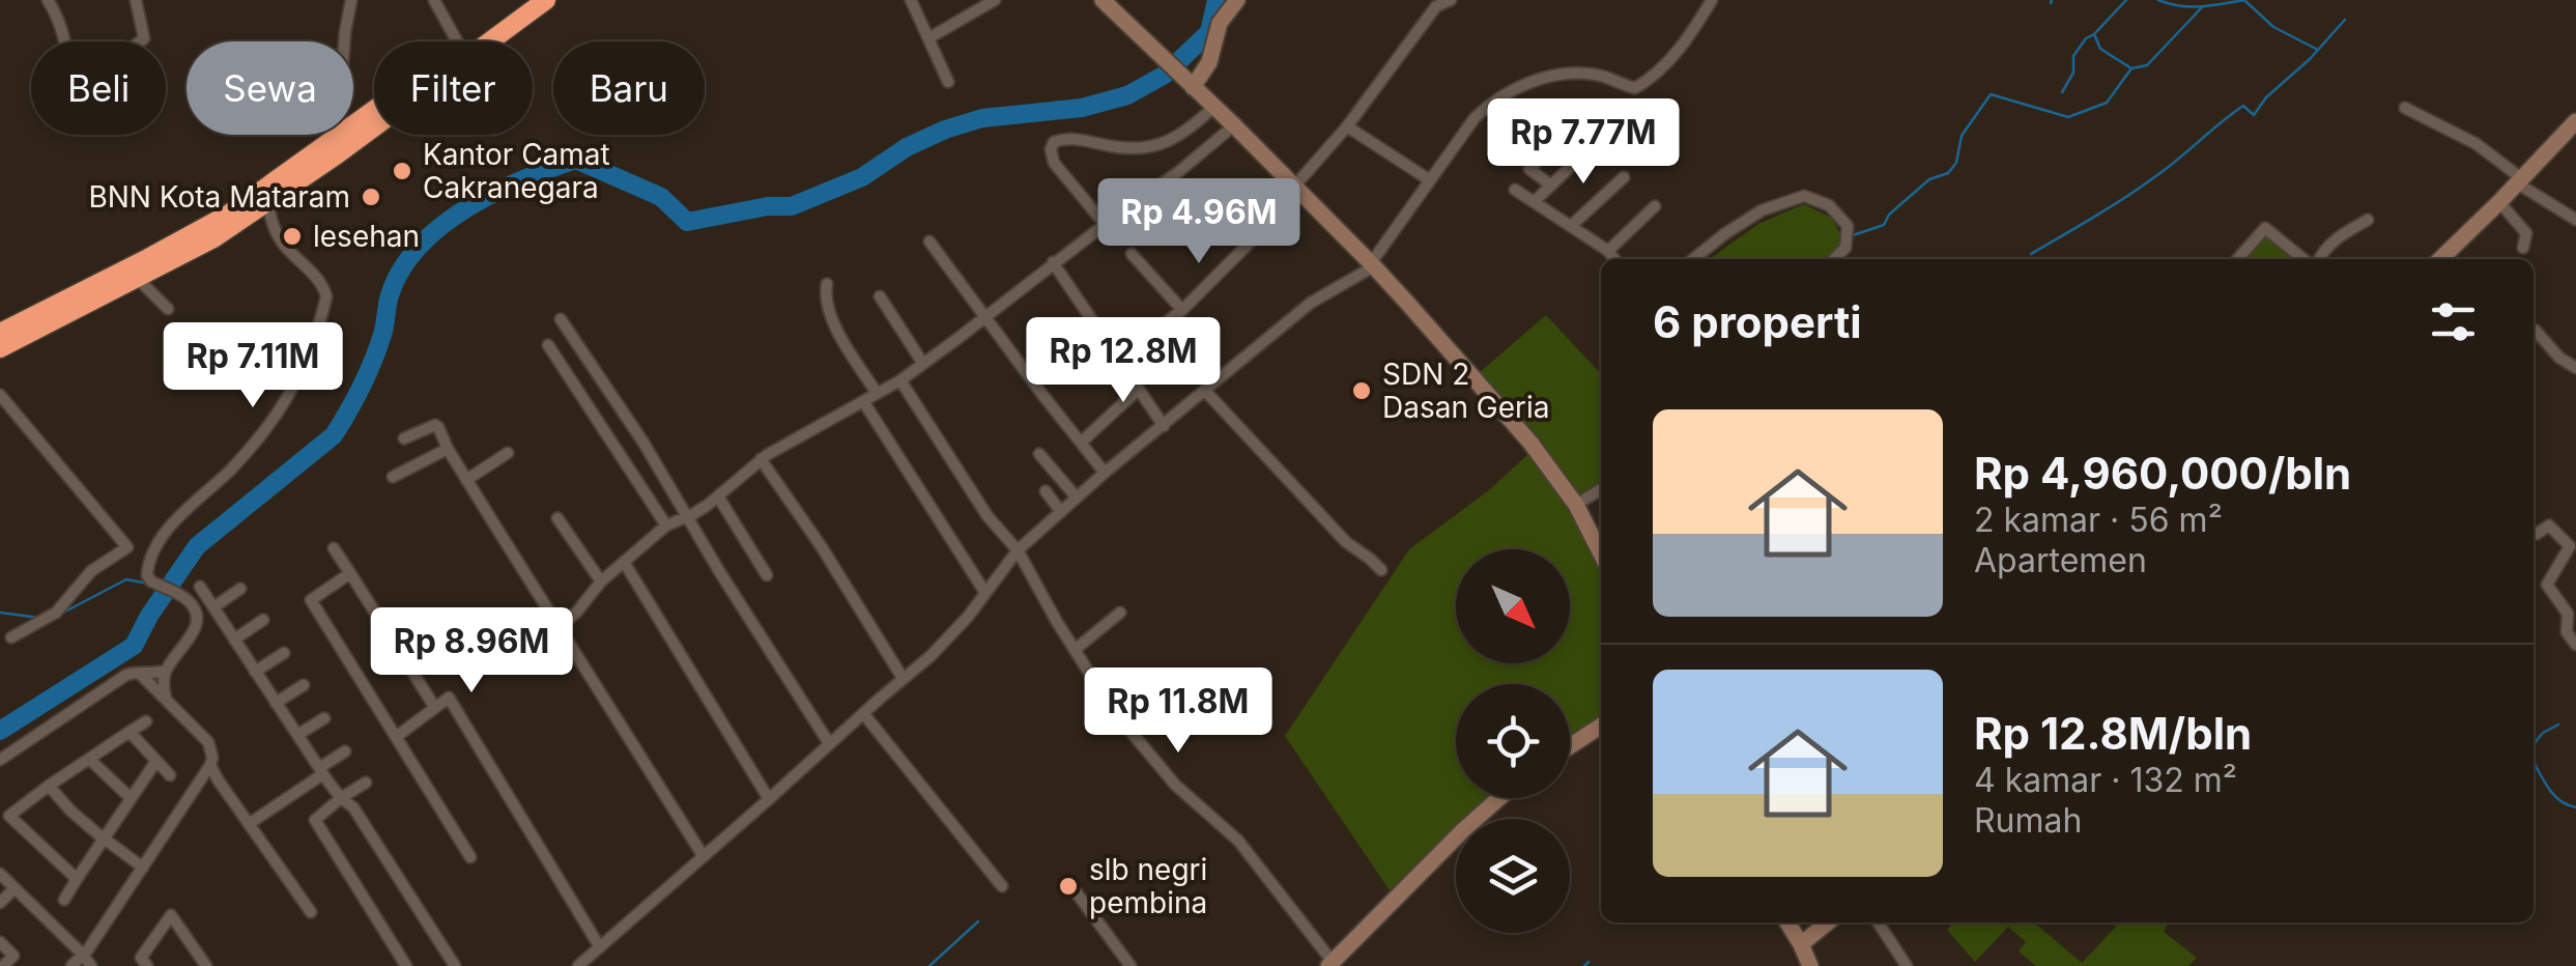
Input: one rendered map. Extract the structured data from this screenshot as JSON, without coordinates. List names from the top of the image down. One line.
{"places":["Kantor Camat Cakranegara","BNN Kota Mataram","lesehan","SDN 2 Dasan Geria","slb negri pembina"],"north":"bottom right","page":{"chip":["Beli","Sewa","Filter","Baru"],"price":["Rp 7.77M","Rp 4.96M","Rp 12.8M","Rp 7.11M","Rp 8.96M","Rp 11.8M"],"heading":"6 properti","list":[{"name":"Rp 4,960,000/bln","note":"2 kamar · 56 m² · Apartemen"},{"name":"Rp 12.8M/bln","note":"4 kamar · 132 m² · Rumah"}]}}
